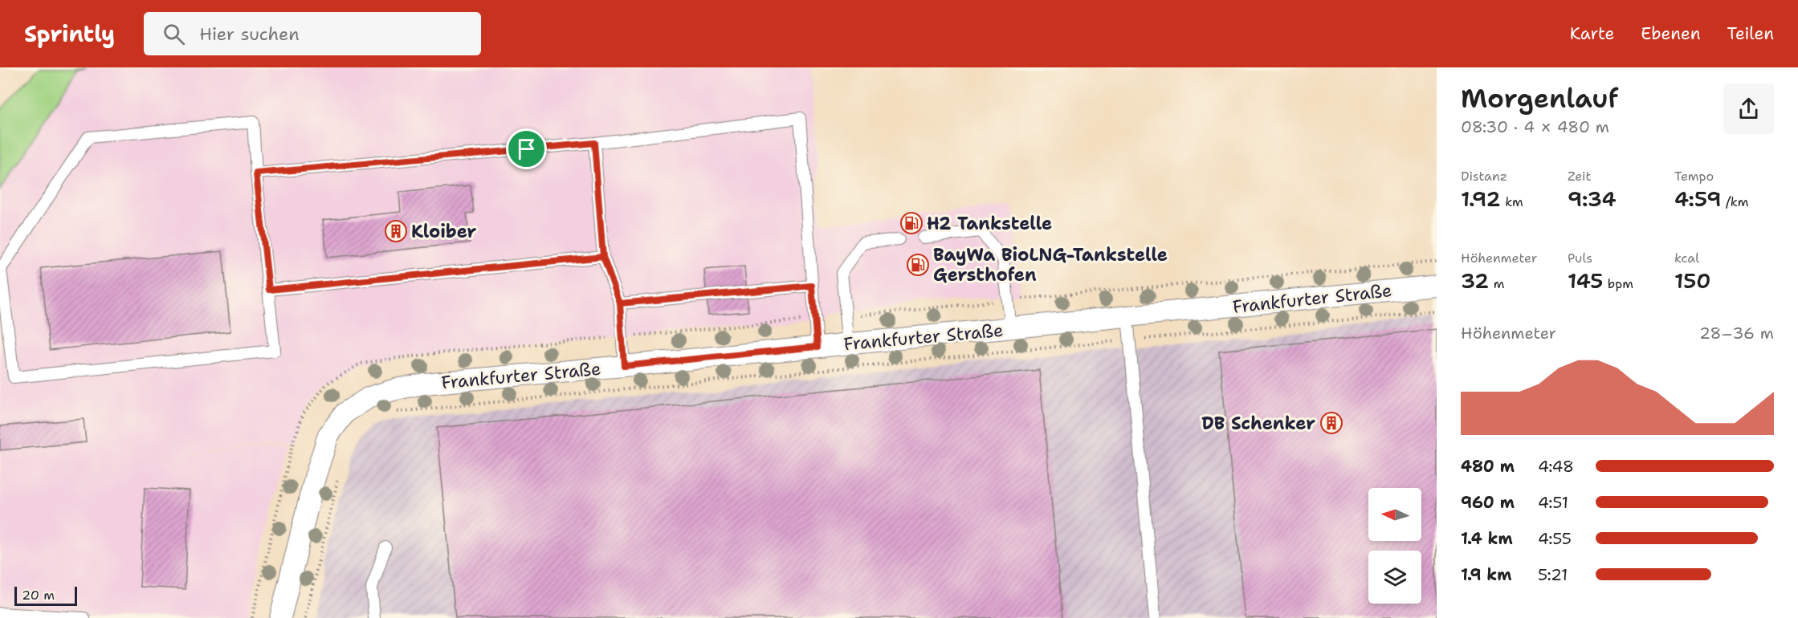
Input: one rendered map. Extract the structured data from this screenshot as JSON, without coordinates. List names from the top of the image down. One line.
{"streets":{"street":["Frankfurter Straße"]},"places":{"fuel station":["H2 Tankstelle","BayWa BioLNG-Tankstelle Gersthofen"],"building":["Kloiber","DB Schenker"]},"scale_bar":"20 m","north":"left","page":{"header":"Sprintly","search":"Hier suchen","nav":["Karte","Ebenen","Teilen"],"heading":["Morgenlauf","08:30 · 4 × 480 m"],"stats":[["Distanz","1.92 km"],["Zeit","9:34"],["Tempo","4:59 /km"],["Höhenmeter","32 m"],["Puls","145 bpm"],["kcal","150"]],"chart":["Höhenmeter","28–36 m"],"list":[{"name":"480 m","note":"4:48"},{"name":"960 m","note":"4:51"},{"name":"1.4 km","note":"4:55"},{"name":"1.9 km","note":"5:21"}],"scale":"20 m"}}
